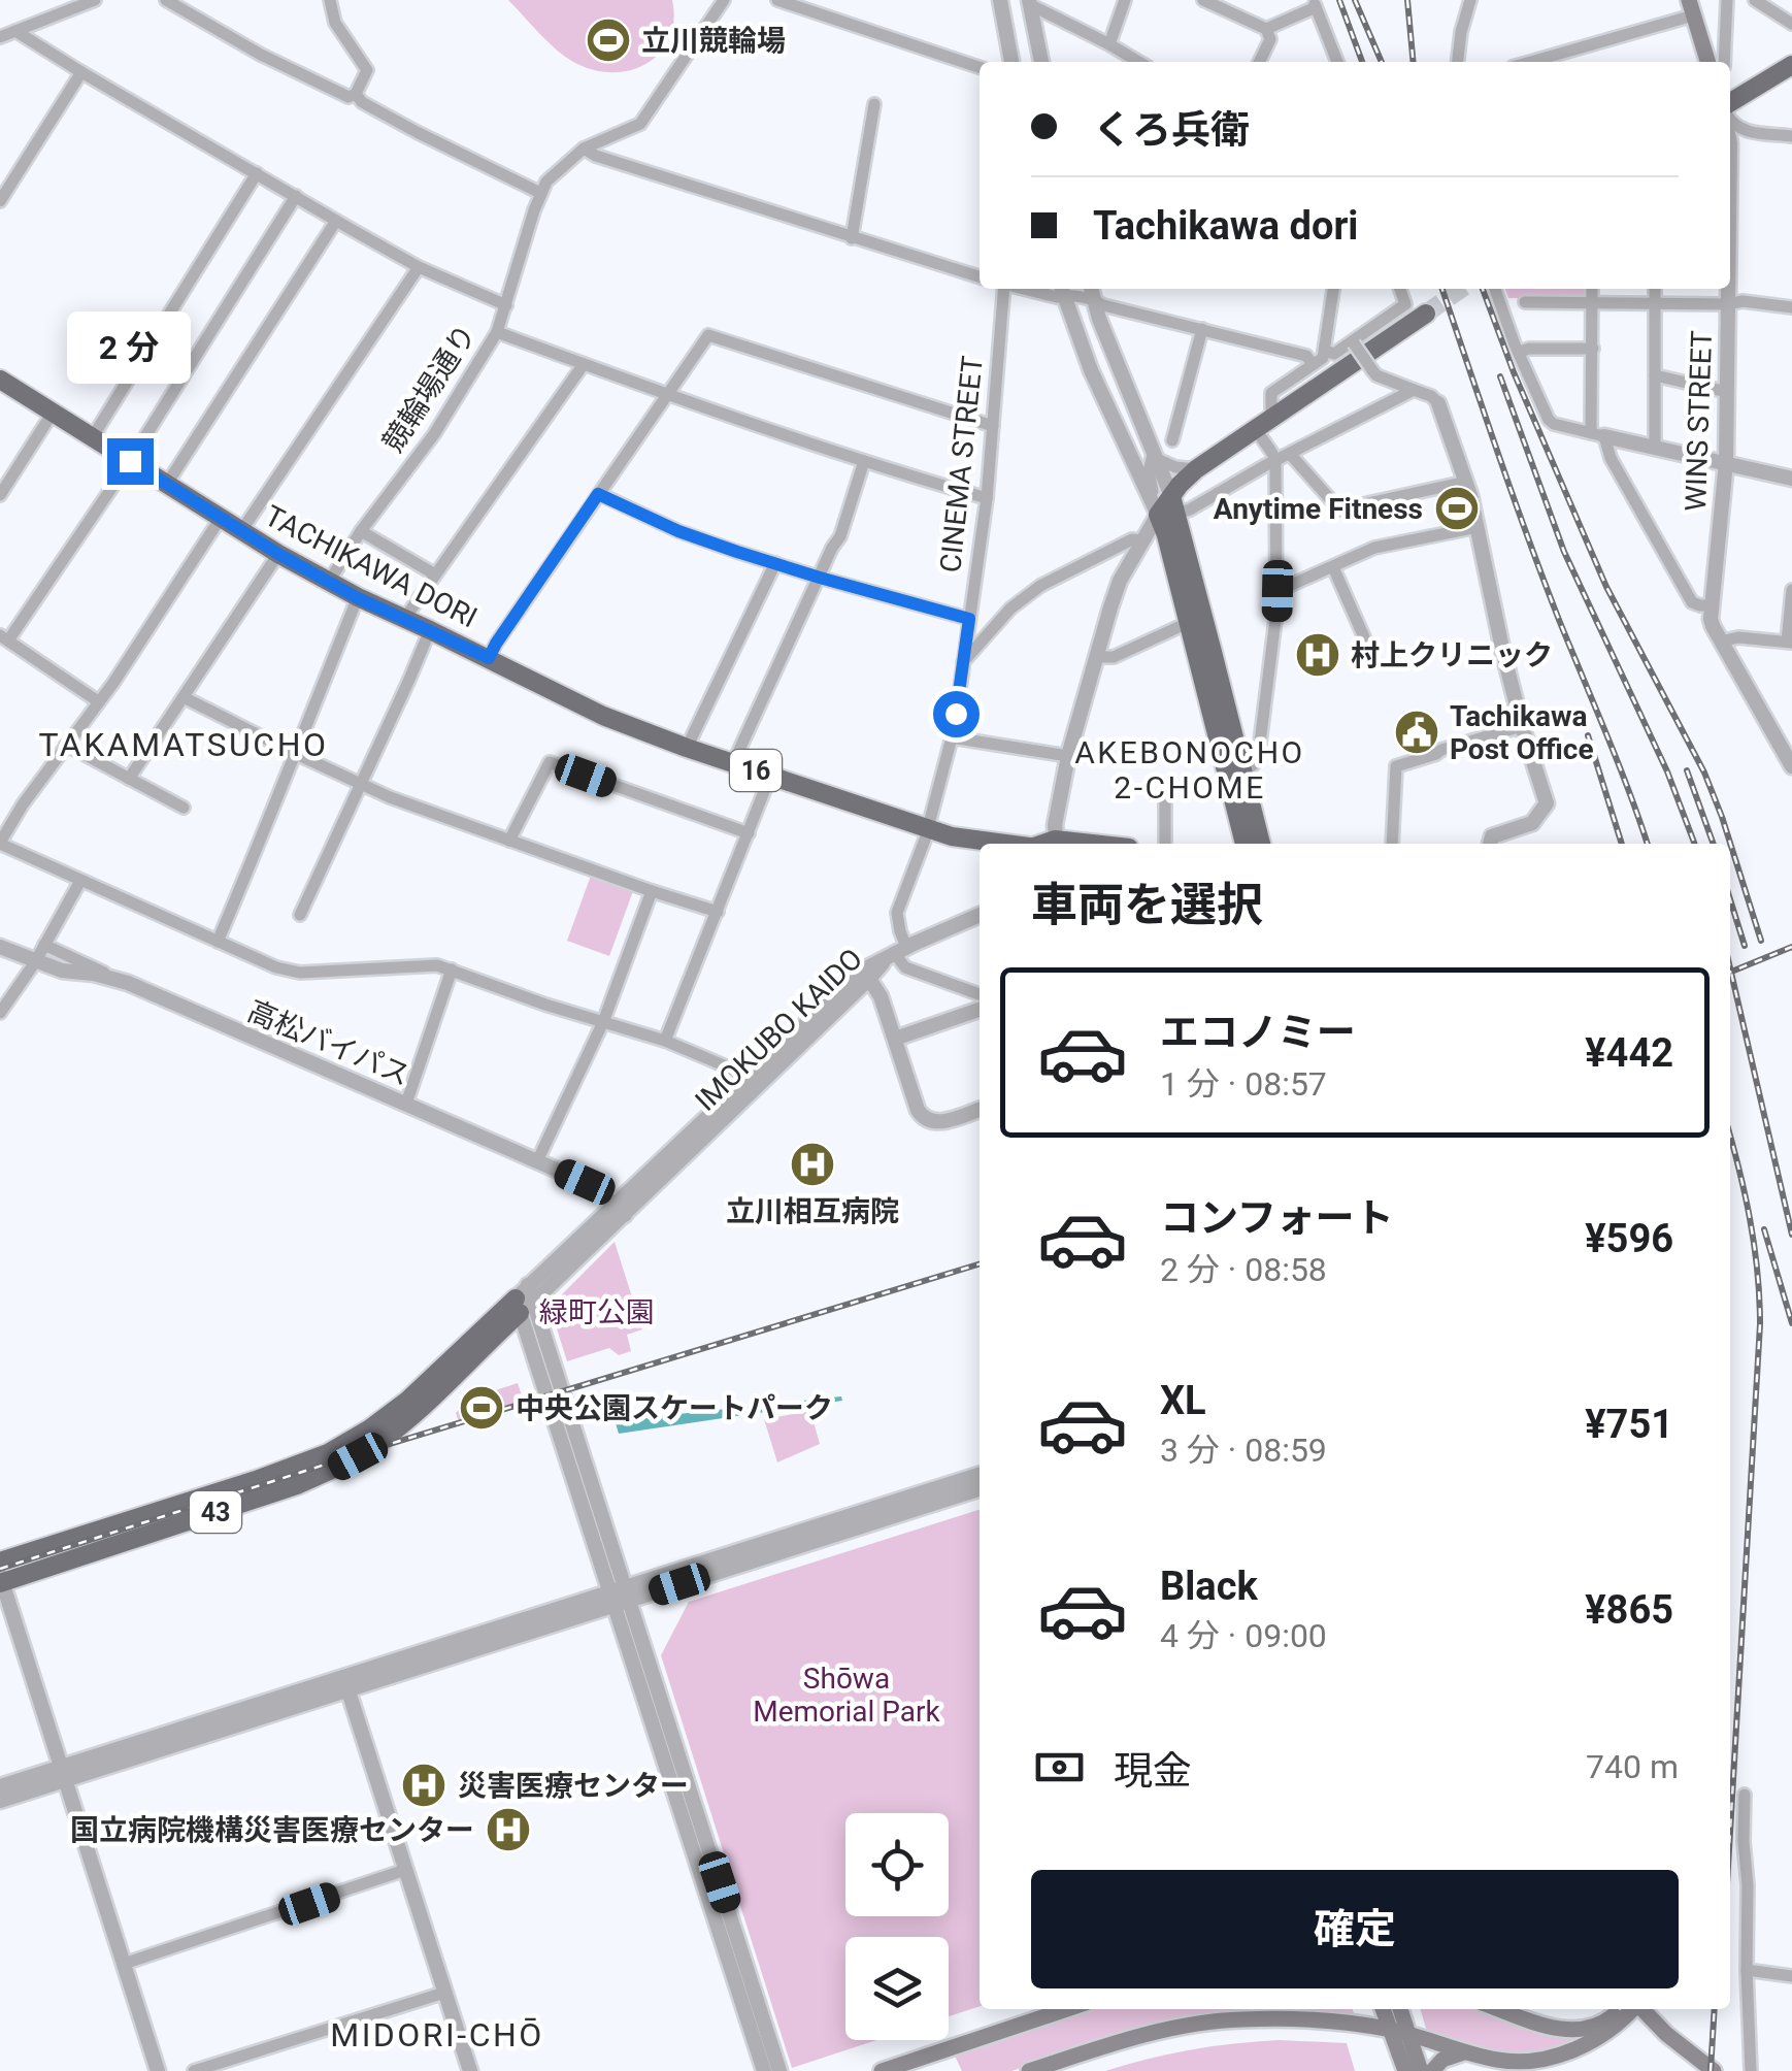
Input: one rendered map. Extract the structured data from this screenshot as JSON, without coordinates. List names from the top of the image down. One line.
{"streets":{"main road":["TACHIKAWA DORI","16","43"],"street":["競輪場通り","WINS STREET","CINEMA STREET","IMOKUBO KAIDO","高松バイパス"]},"crossings":[["競輪場通り","TACHIKAWA DORI"],["CINEMA STREET","TACHIKAWA DORI"],["CINEMA STREET","IMOKUBO KAIDO"],["IMOKUBO KAIDO","高松バイパス"]],"districts":["TAKAMATSUCHO","AKEBONOCHO 2-CHOME","MIDORI-CHŌ"],"parks":["緑町公園","Shōwa Memorial Park"],"places":{"sports":["立川競輪場","Anytime Fitness","中央公園スケートパーク"],"hospital":["村上クリニック","立川相互病院","災害医療センター","国立病院機構災害医療センター"],"public building":["Tachikawa Post Office"]},"page":{"banner":["くろ兵衛","Tachikawa dori"],"bubble":"2 分","heading":"車両を選択","list":[{"name":"エコノミー","note":"1 分 · 08:57","value":"¥442"},{"name":"コンフォート","note":"2 分 · 08:58","value":"¥596"},{"name":"XL","note":"3 分 · 08:59","value":"¥751"},{"name":"Black","note":"4 分 · 09:00","value":"¥865"}],"pay":["現金","740 m"],"buttons":"確定"}}
